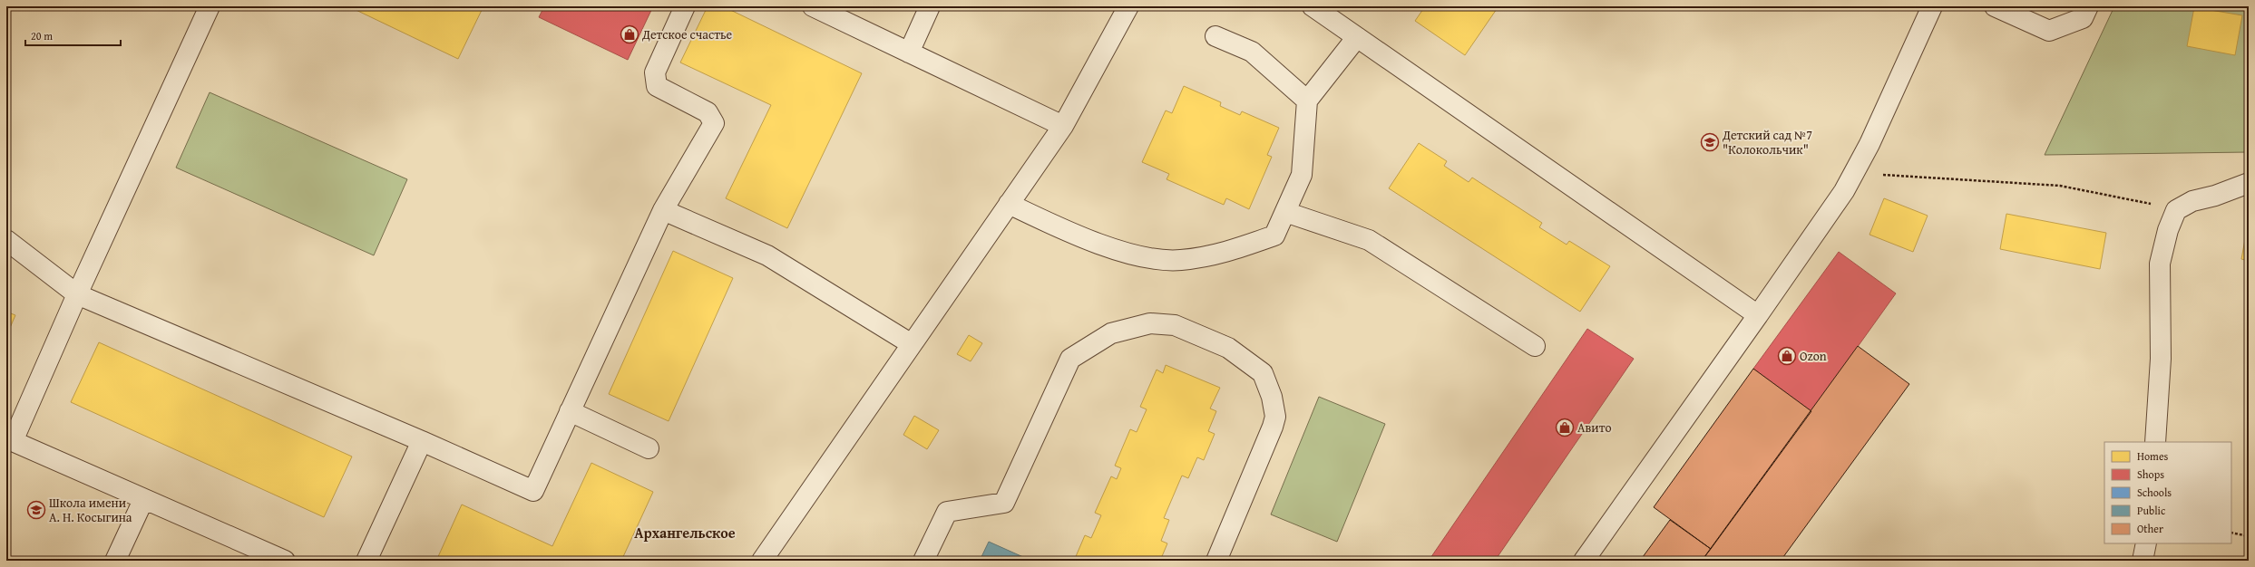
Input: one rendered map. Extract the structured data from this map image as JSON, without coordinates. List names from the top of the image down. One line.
{"districts":["Архангельское"],"places":{"shop":["Детское счастье","Ozon","Авито"],"school or university":["Детский сад №7 \"Колокольчик\"","Школа имени А. Н. Косыгина"]},"legend":["Homes","Shops","Schools","Public","Other"],"scale_bar":"20 m"}
